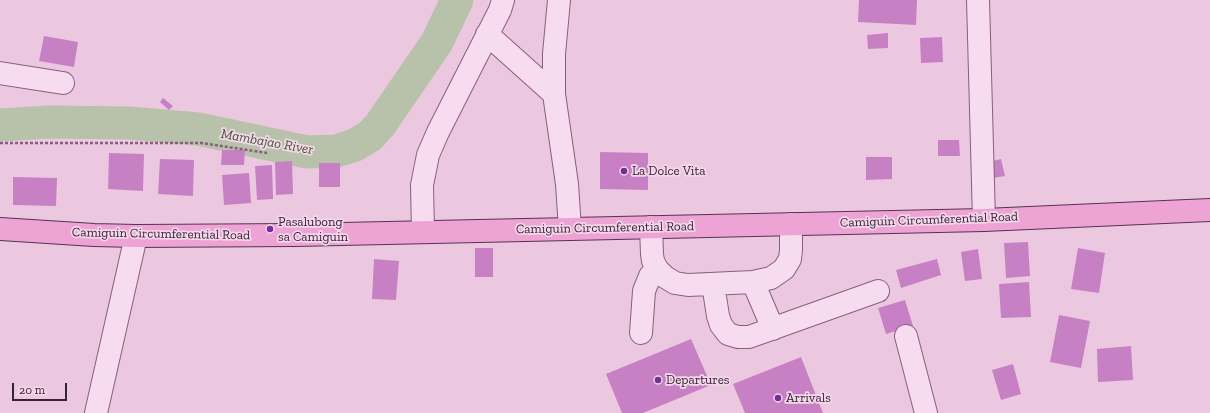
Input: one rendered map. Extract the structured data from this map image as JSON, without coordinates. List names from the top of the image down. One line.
{"streets":{"main road":["Camiguin Circumferential Road"]},"water":["Mambajao River"],"places":["La Dolce Vita","Pasalubong sa Camiguin","Departures","Arrivals"],"scale_bar":"20 m"}
